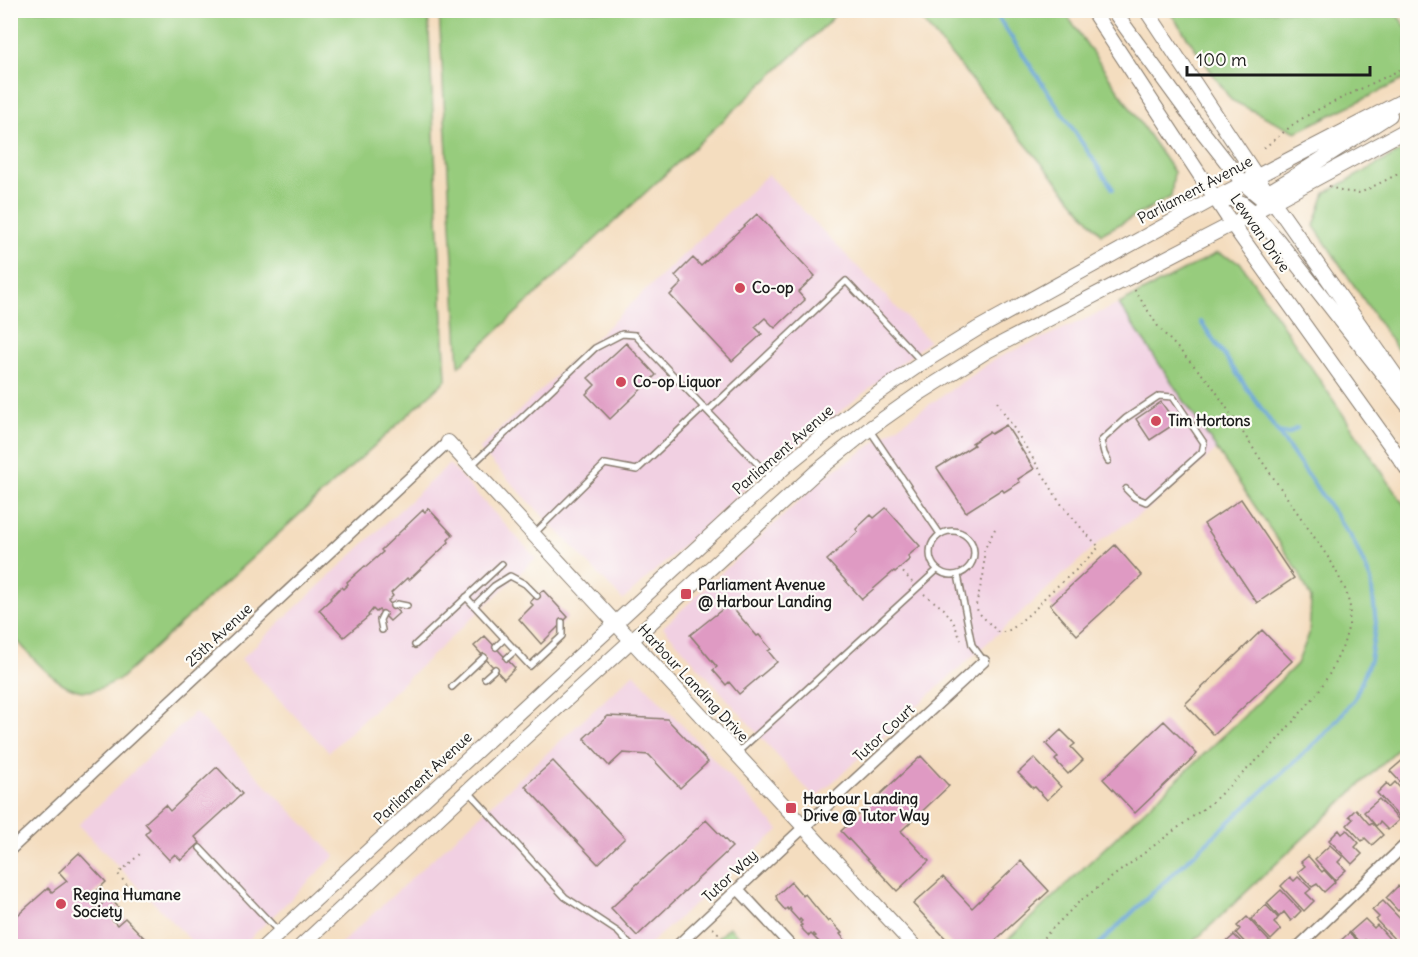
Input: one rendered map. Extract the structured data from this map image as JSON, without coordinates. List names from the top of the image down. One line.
{"streets":{"main road":["Parliament Avenue","Lewvan Drive","Harbour Landing Drive"],"street":["25th Avenue","Tutor Court","Tutor Way"]},"crossings":[["Parliament Avenue","Lewvan Drive"],["Parliament Avenue","Harbour Landing Drive"],["25th Avenue","Harbour Landing Drive"],["Harbour Landing Drive","Tutor Court"],["Harbour Landing Drive","Tutor Way"],["Tutor Court","Tutor Way"]],"places":{"other":["Co-op","Co-op Liquor","Tim Hortons","Regina Humane Society"],"transit":["Parliament Avenue @ Harbour Landing","Harbour Landing Drive @ Tutor Way"]},"scale_bar":"100 m"}
